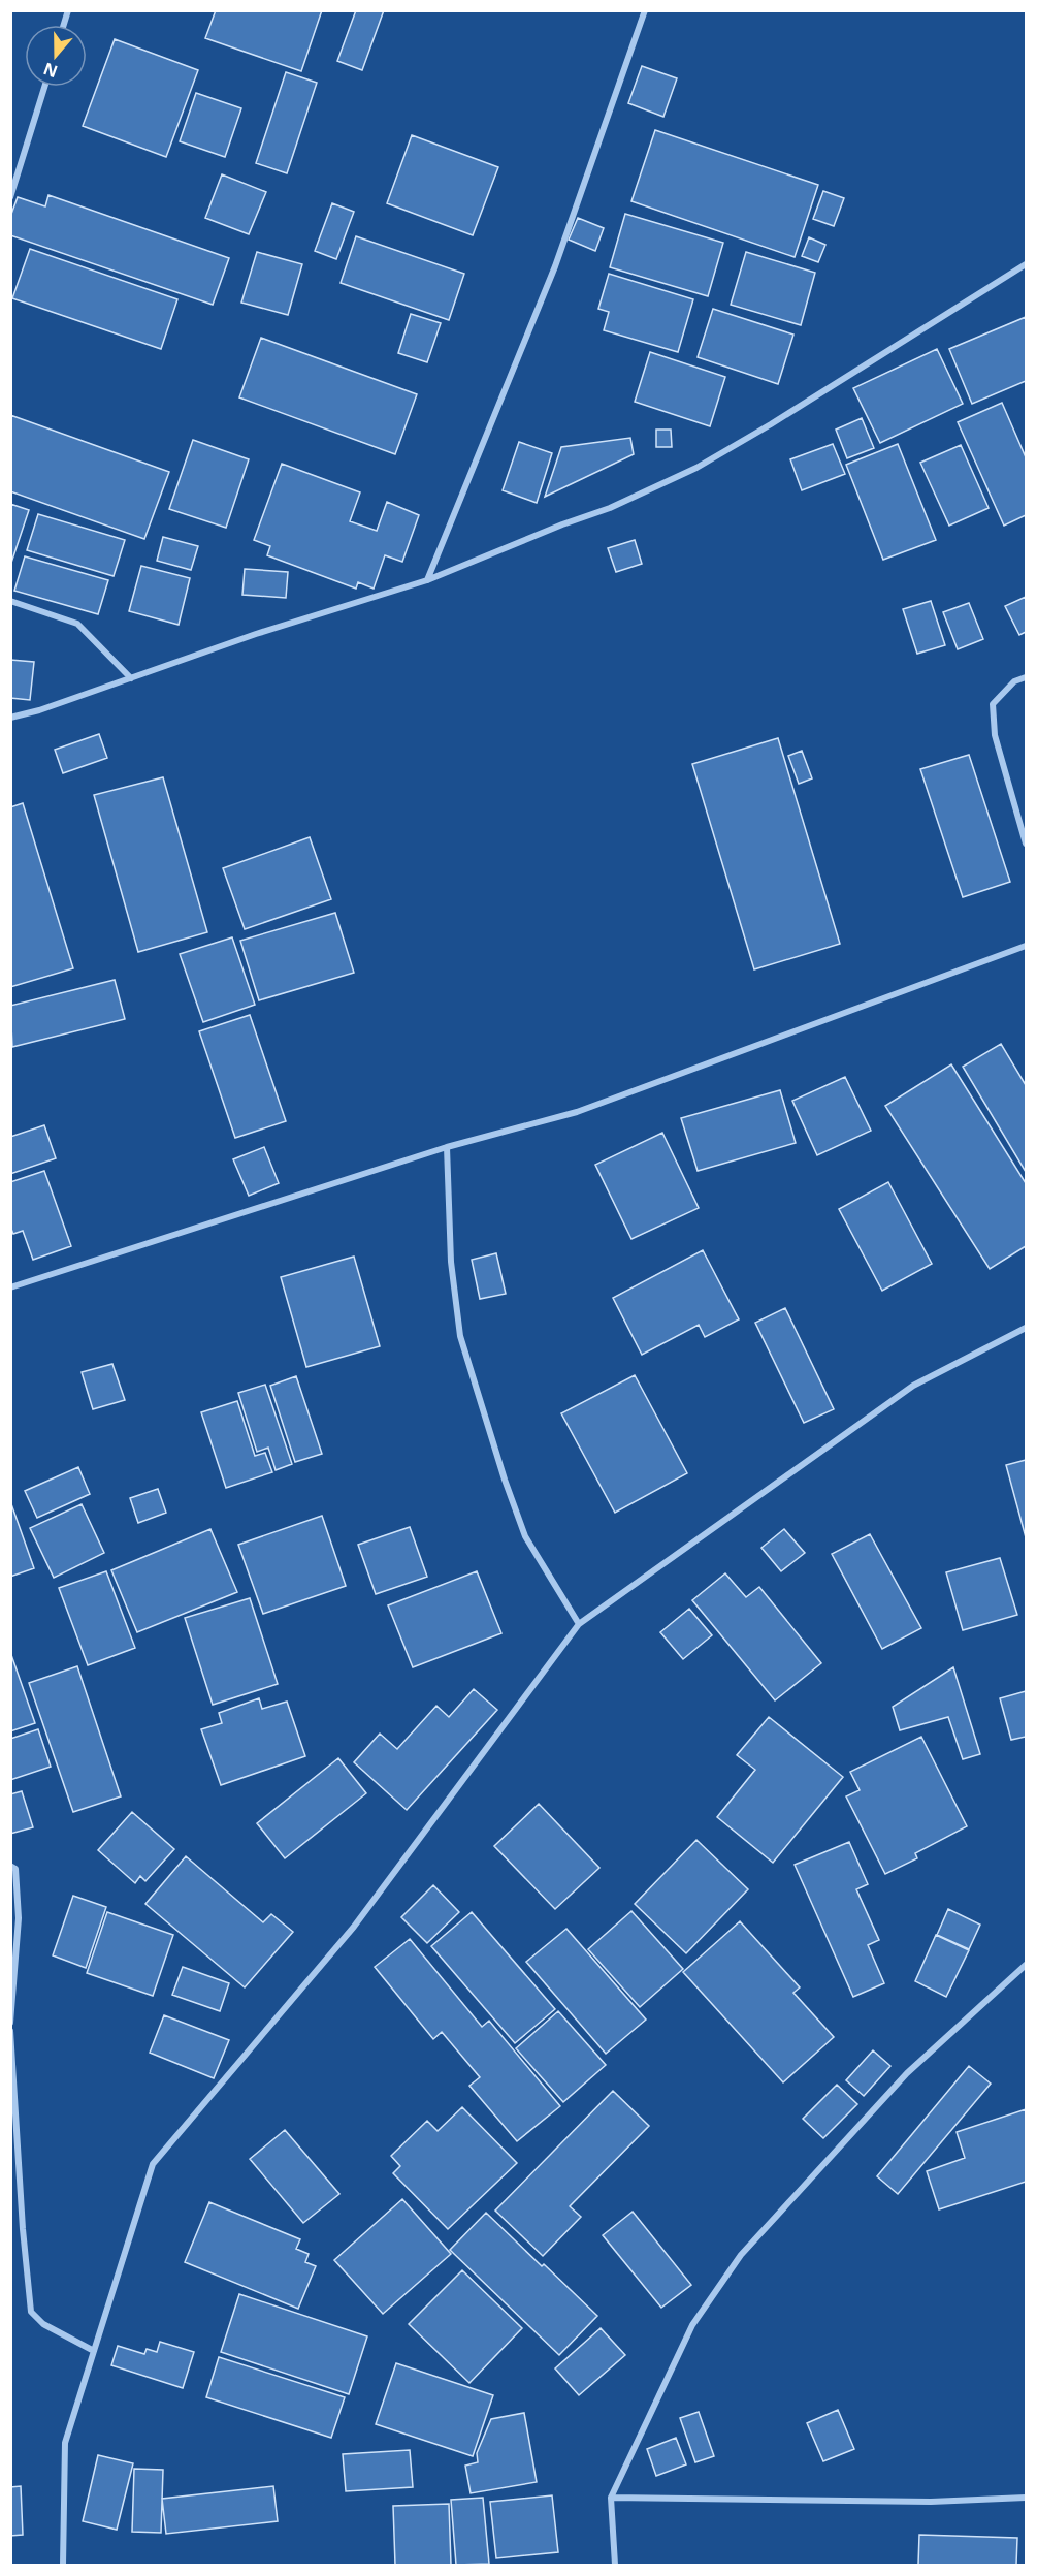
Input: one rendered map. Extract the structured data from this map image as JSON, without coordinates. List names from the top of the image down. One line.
{"north":"bottom"}
